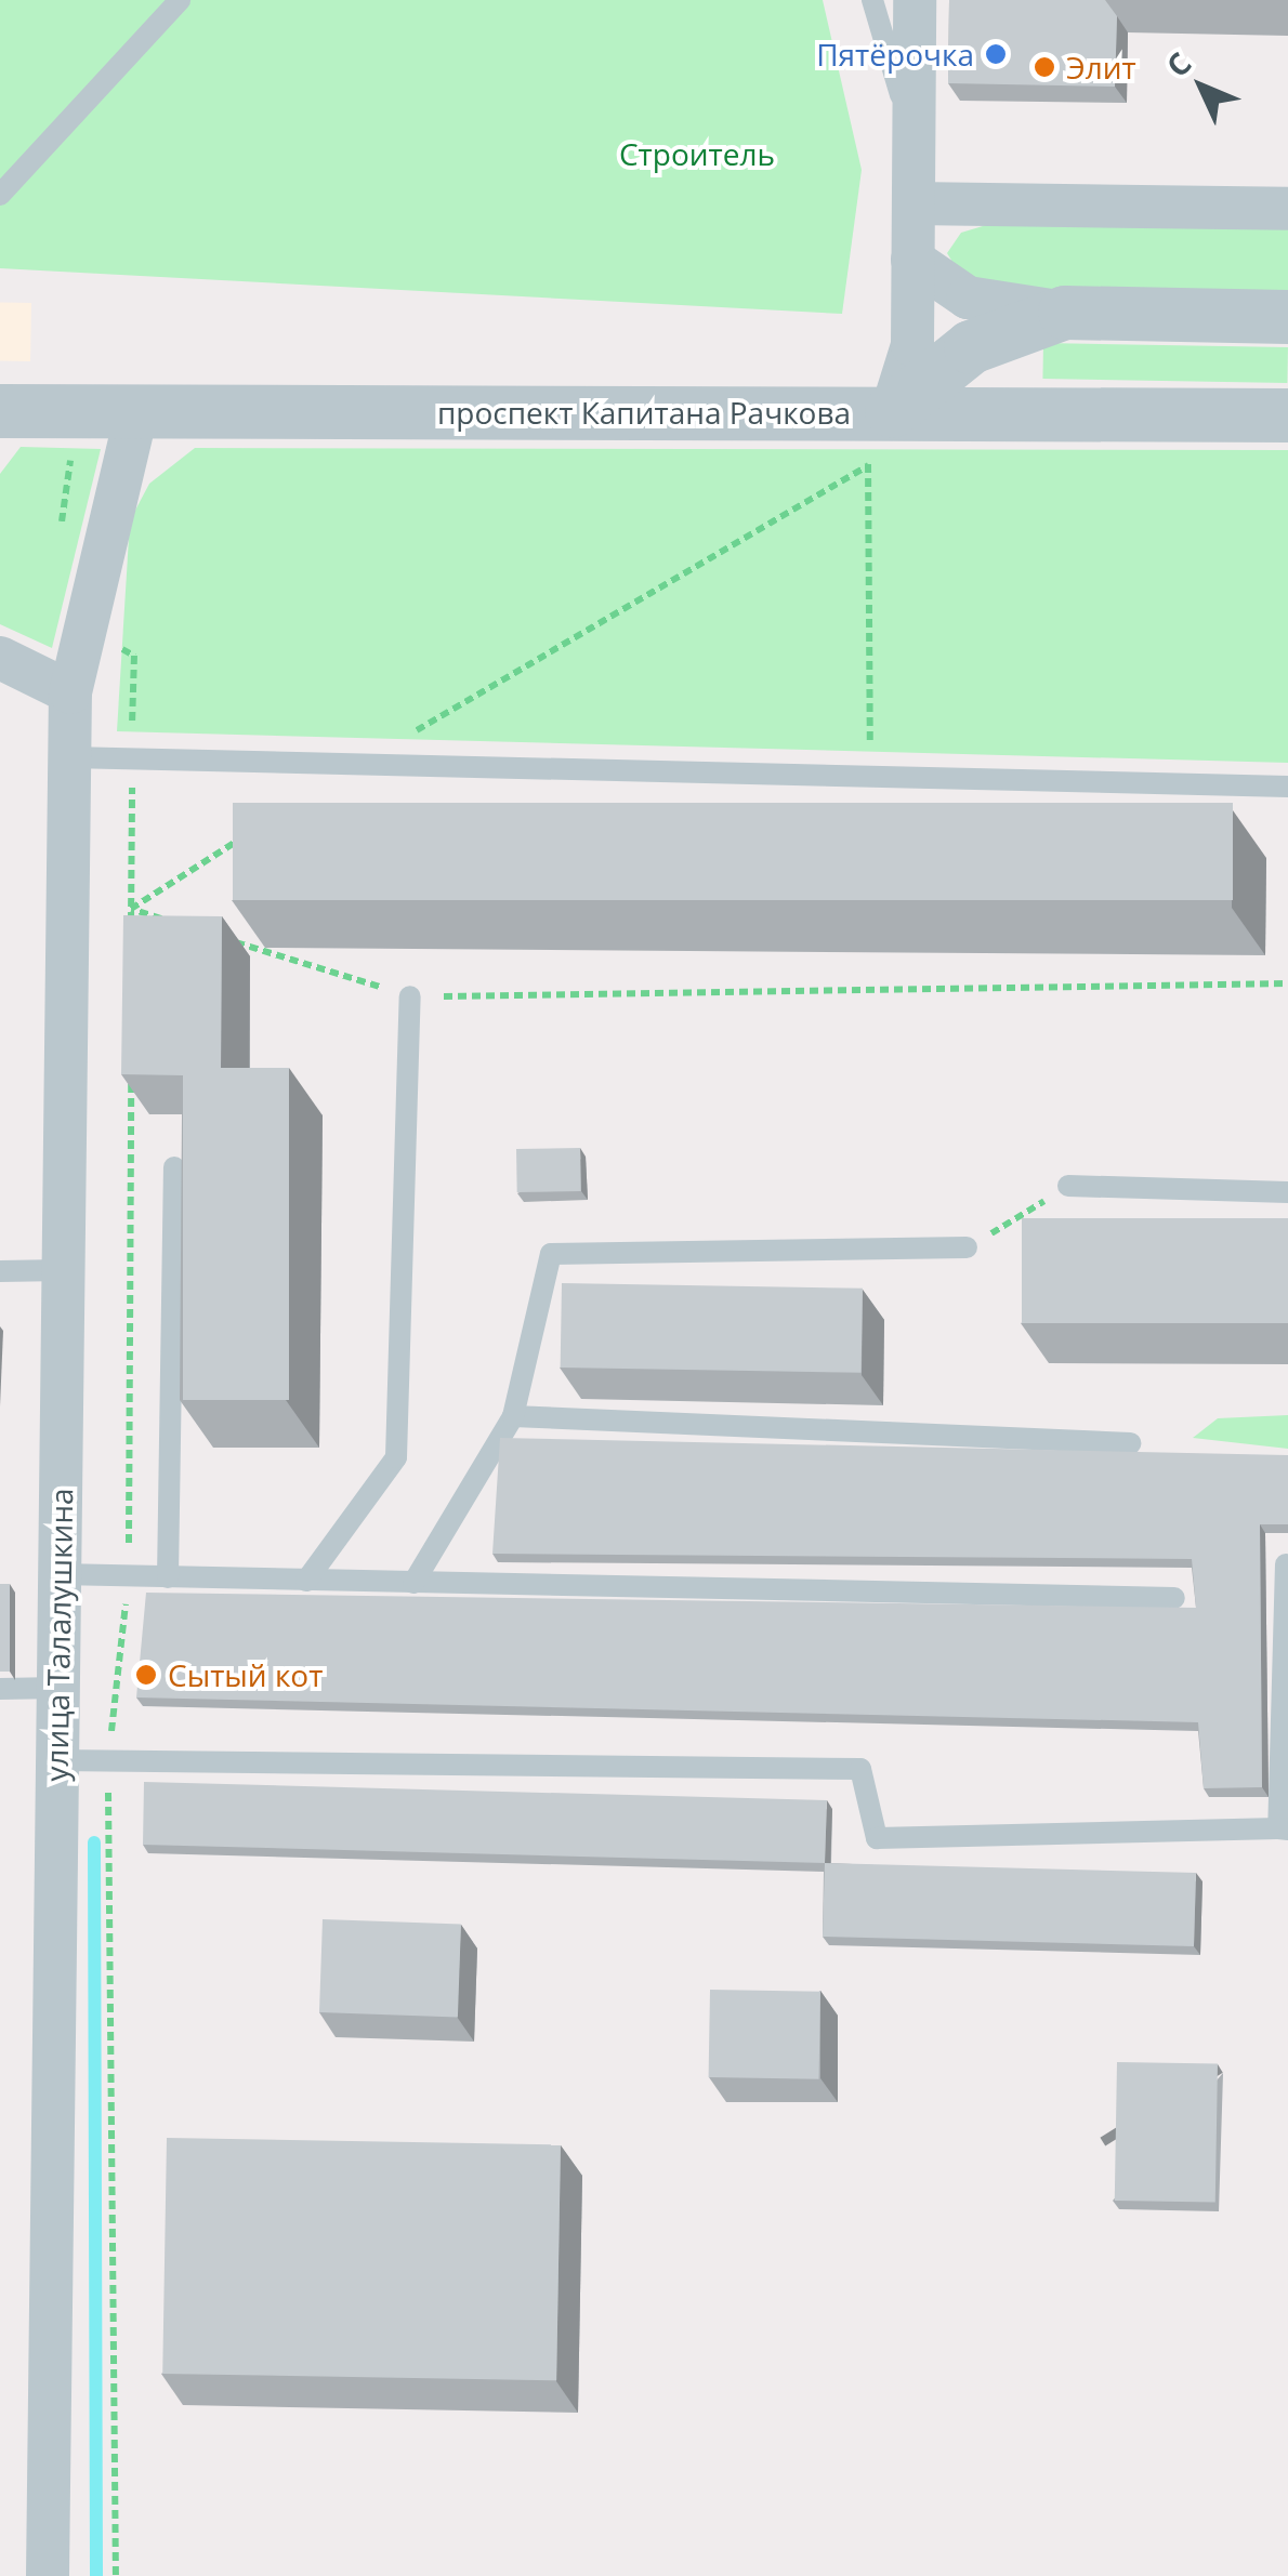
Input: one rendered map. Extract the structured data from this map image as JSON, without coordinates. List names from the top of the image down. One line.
{"streets":{"street":["проспект Капитана Рачкова","улица Талалушкина"]},"crossings":[["проспект Капитана Рачкова","улица Талалушкина"]],"parks":["Строитель"],"places":["Пятёрочка","Элит","Сытый кот"],"north":"top left"}
